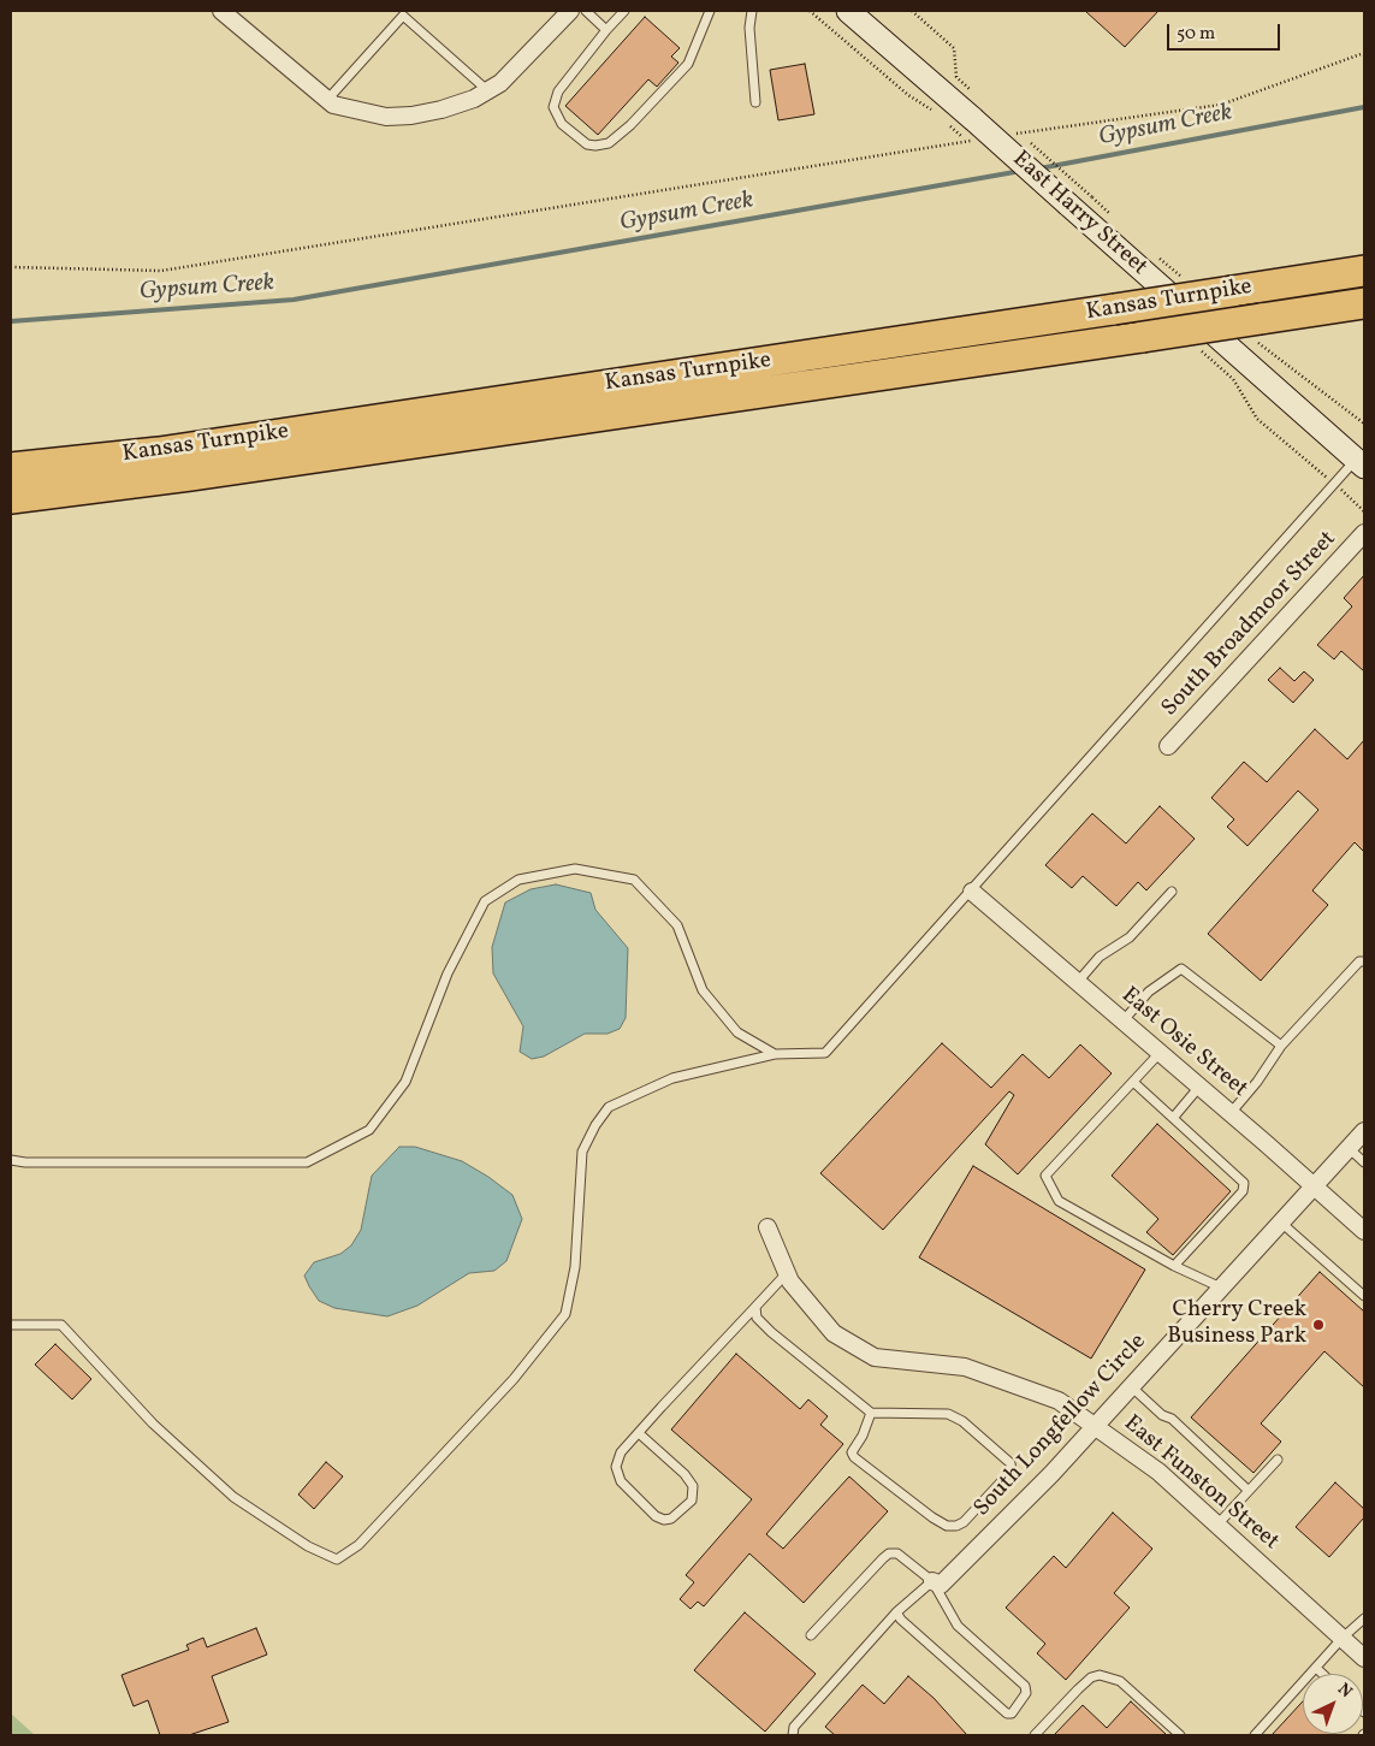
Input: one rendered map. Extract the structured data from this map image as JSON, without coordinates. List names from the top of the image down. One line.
{"streets":{"highway":["Kansas Turnpike"],"main road":["East Harry Street"],"street":["South Broadmoor Street","East Osie Street","South Longfellow Circle","East Funston Street"]},"crossings":[["East Osie Street","South Longfellow Circle"],["South Longfellow Circle","East Funston Street"]],"water":["Gypsum Creek"],"places":["Cherry Creek Business Park"],"scale_bar":"50 m","north":"top right"}
